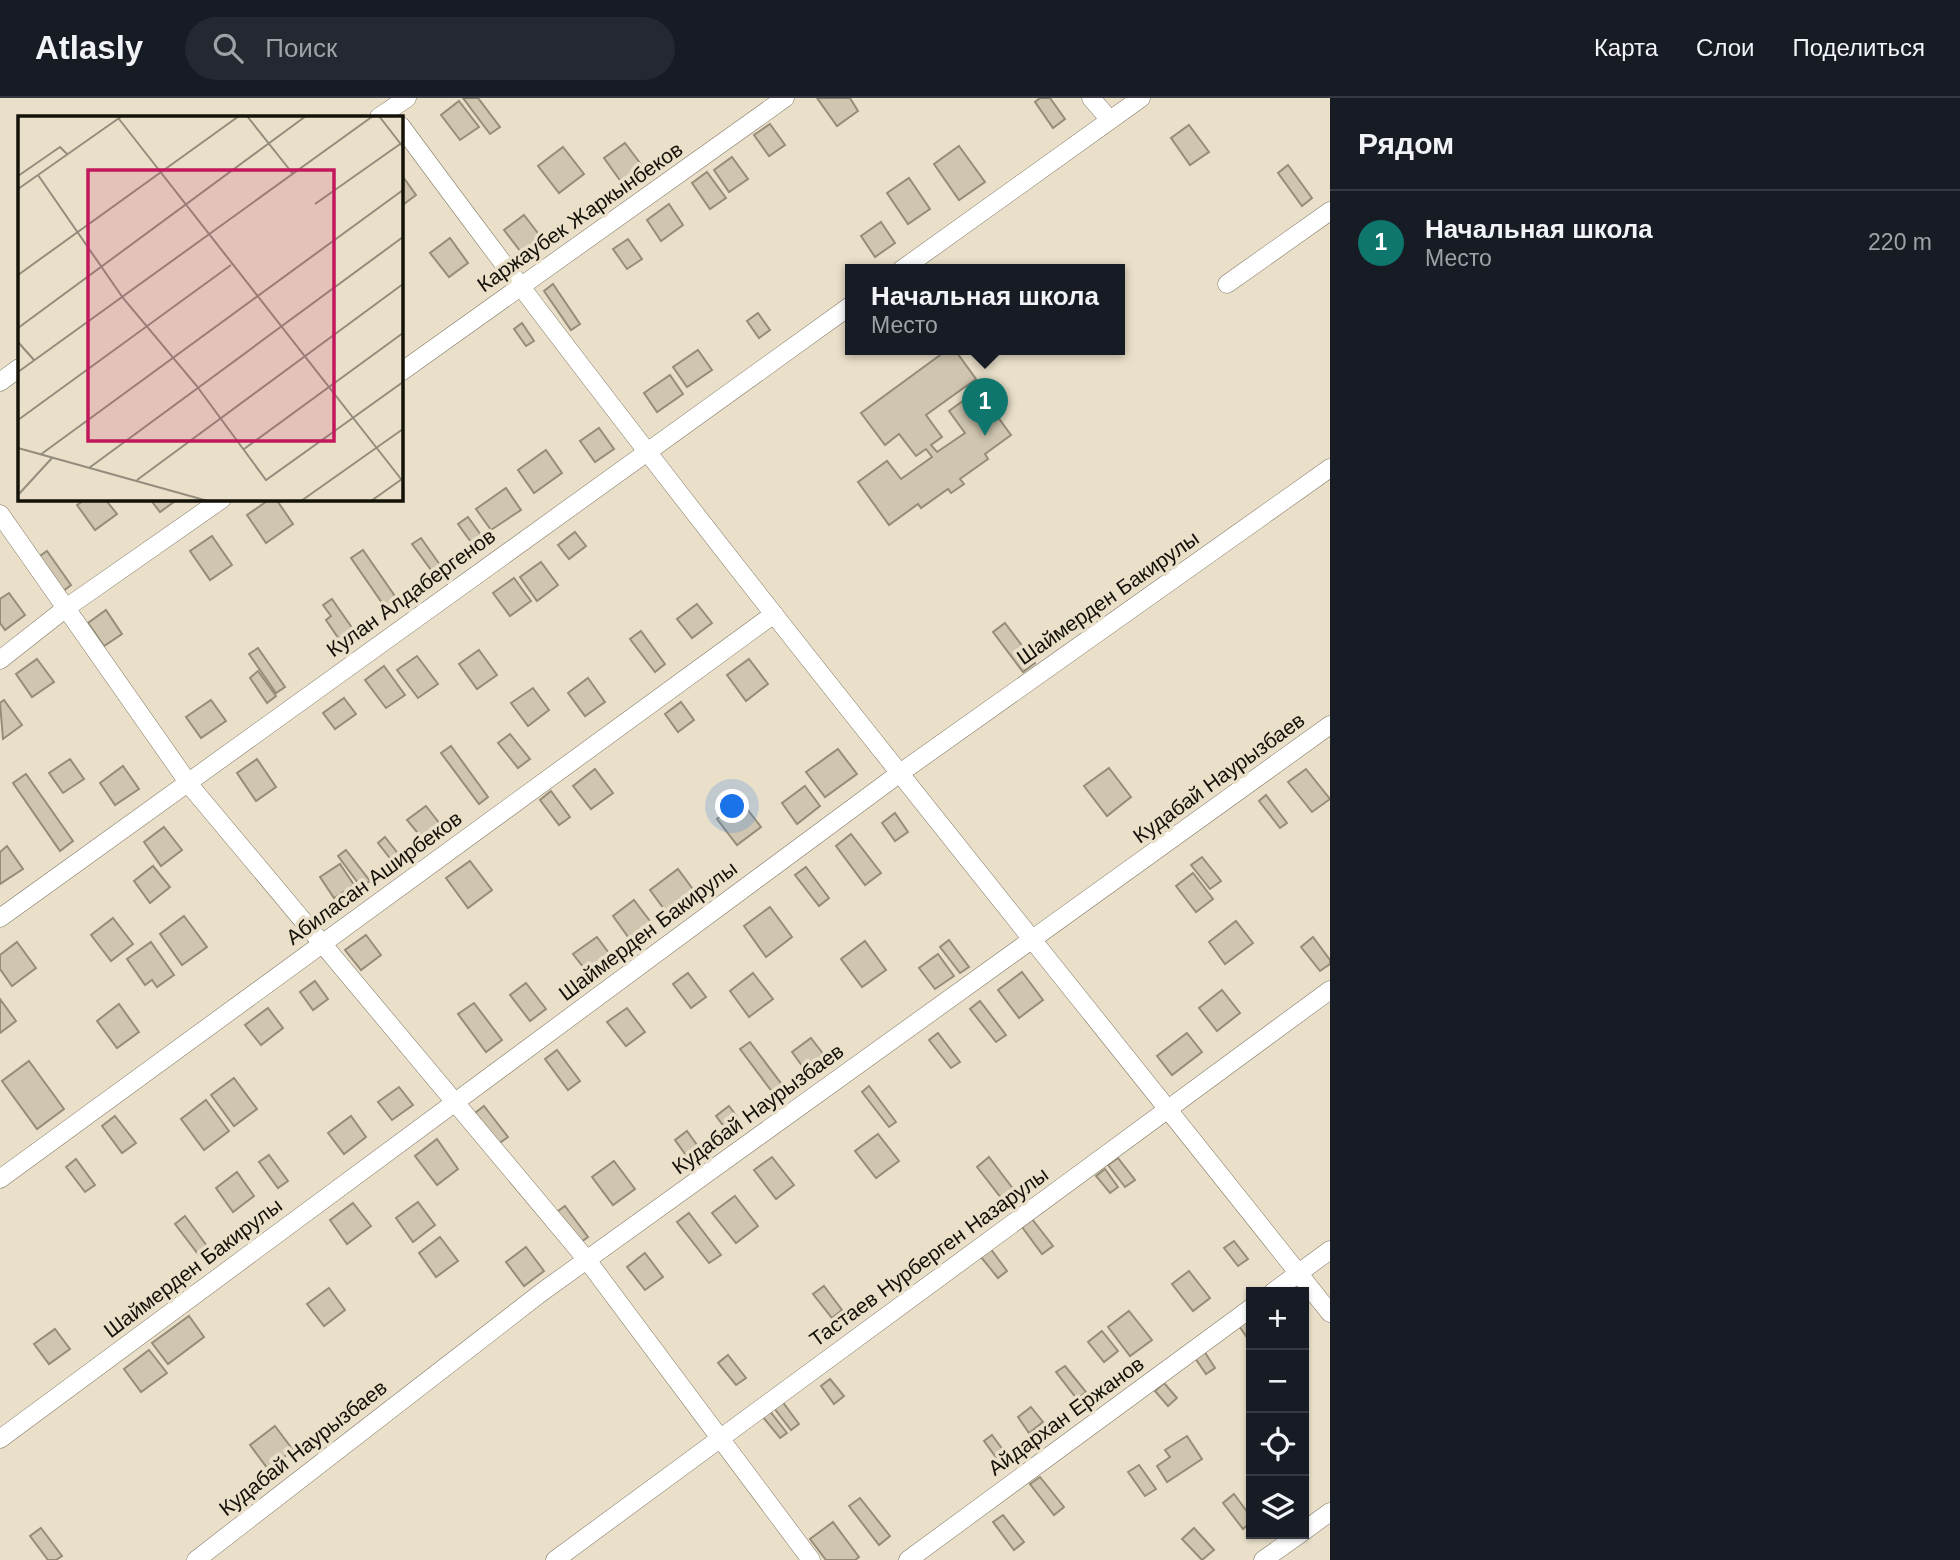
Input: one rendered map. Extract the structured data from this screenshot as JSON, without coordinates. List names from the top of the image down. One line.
{"streets":{"street":["Каржаубек Жаркынбеков","Кулан Алдабергенов","Шаймерден Бакирулы","Кудабай Наурызбаев","Абиласан Аширбеков","Тастаев Нурберген Назарулы","Айдархан Ержанов"]},"page":{"header":"Atlasly","search":"Поиск","nav":["Карта","Слои","Поделиться"],"heading":"Рядом","list":[{"mark":"1","name":"Начальная школа","note":"Место","value":"220 m"}],"popup":["Начальная школа","Место"],"pins":"1","map_buttons":["+","−"]}}
